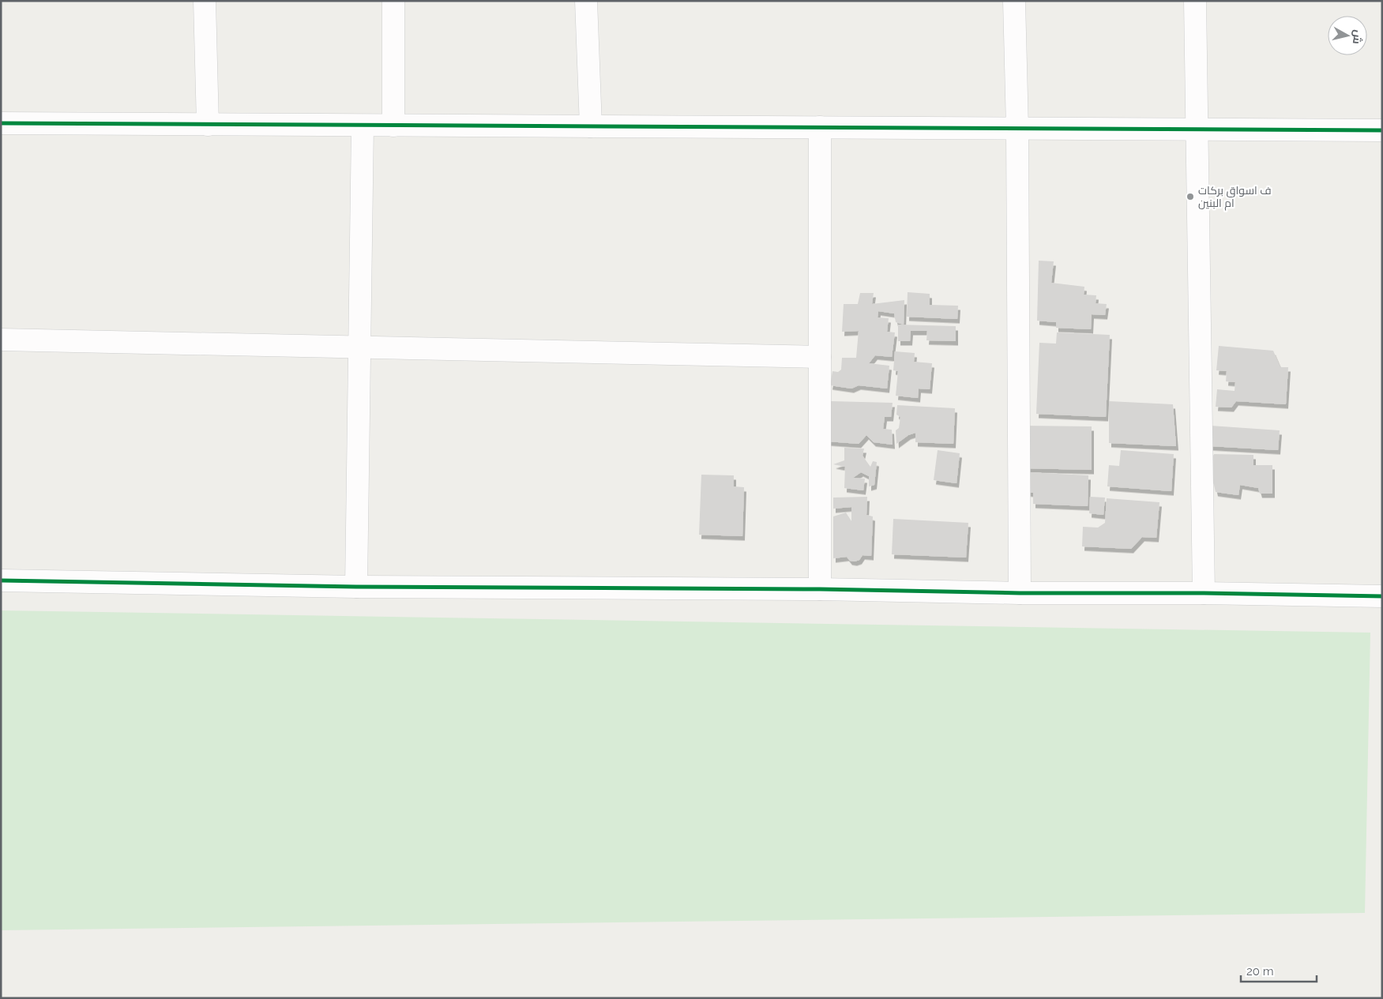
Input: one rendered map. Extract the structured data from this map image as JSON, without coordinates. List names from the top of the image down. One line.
{"places":["ف اسواق بركات ام البنين"],"scale_bar":"20 m","north":"right"}
